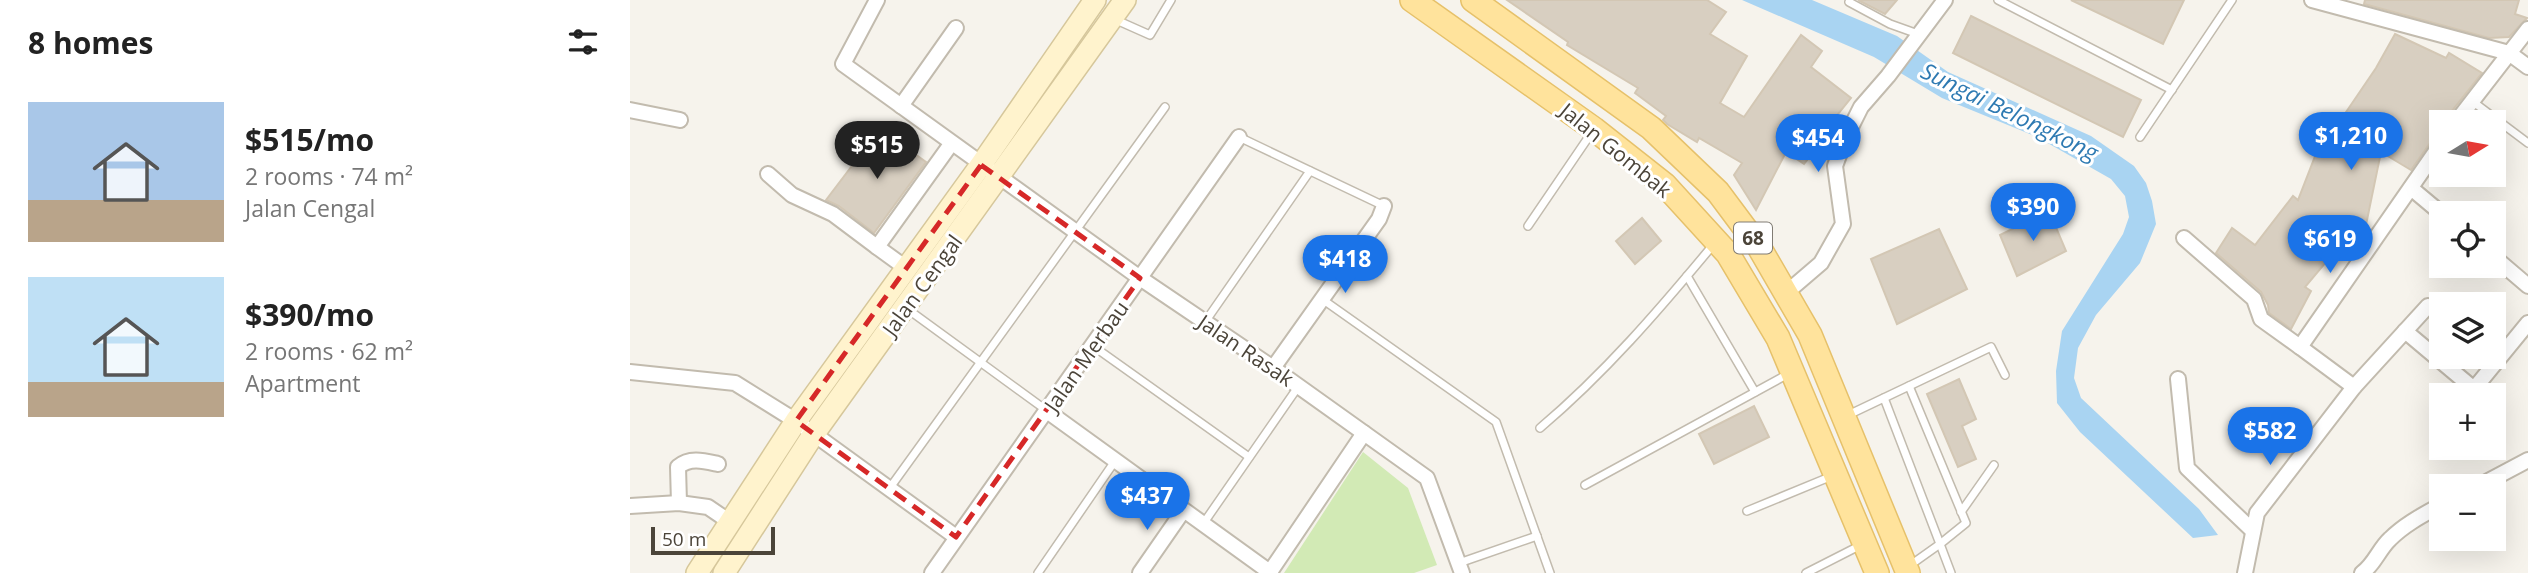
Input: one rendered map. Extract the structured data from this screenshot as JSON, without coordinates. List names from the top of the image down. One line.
{"streets":{"main road":["Jalan Gombak","68"],"street":["Jalan Cengal","Jalan Rasak","Jalan Merbau"]},"crossings":[["Jalan Cengal","Jalan Rasak"],["Jalan Rasak","Jalan Merbau"]],"water":["Sungai Belongkong"],"scale_bar":"50 m","north":"right","page":{"heading":"8 homes","list":[{"name":"$515/mo","note":"2 rooms · 74 m² · Jalan Cengal"},{"name":"$390/mo","note":"2 rooms · 62 m² · Apartment"}],"map_buttons":["+","−"],"price":["$1,210","$454","$515","$390","$619","$418","$582","$437"],"scale":"50 m"}}
